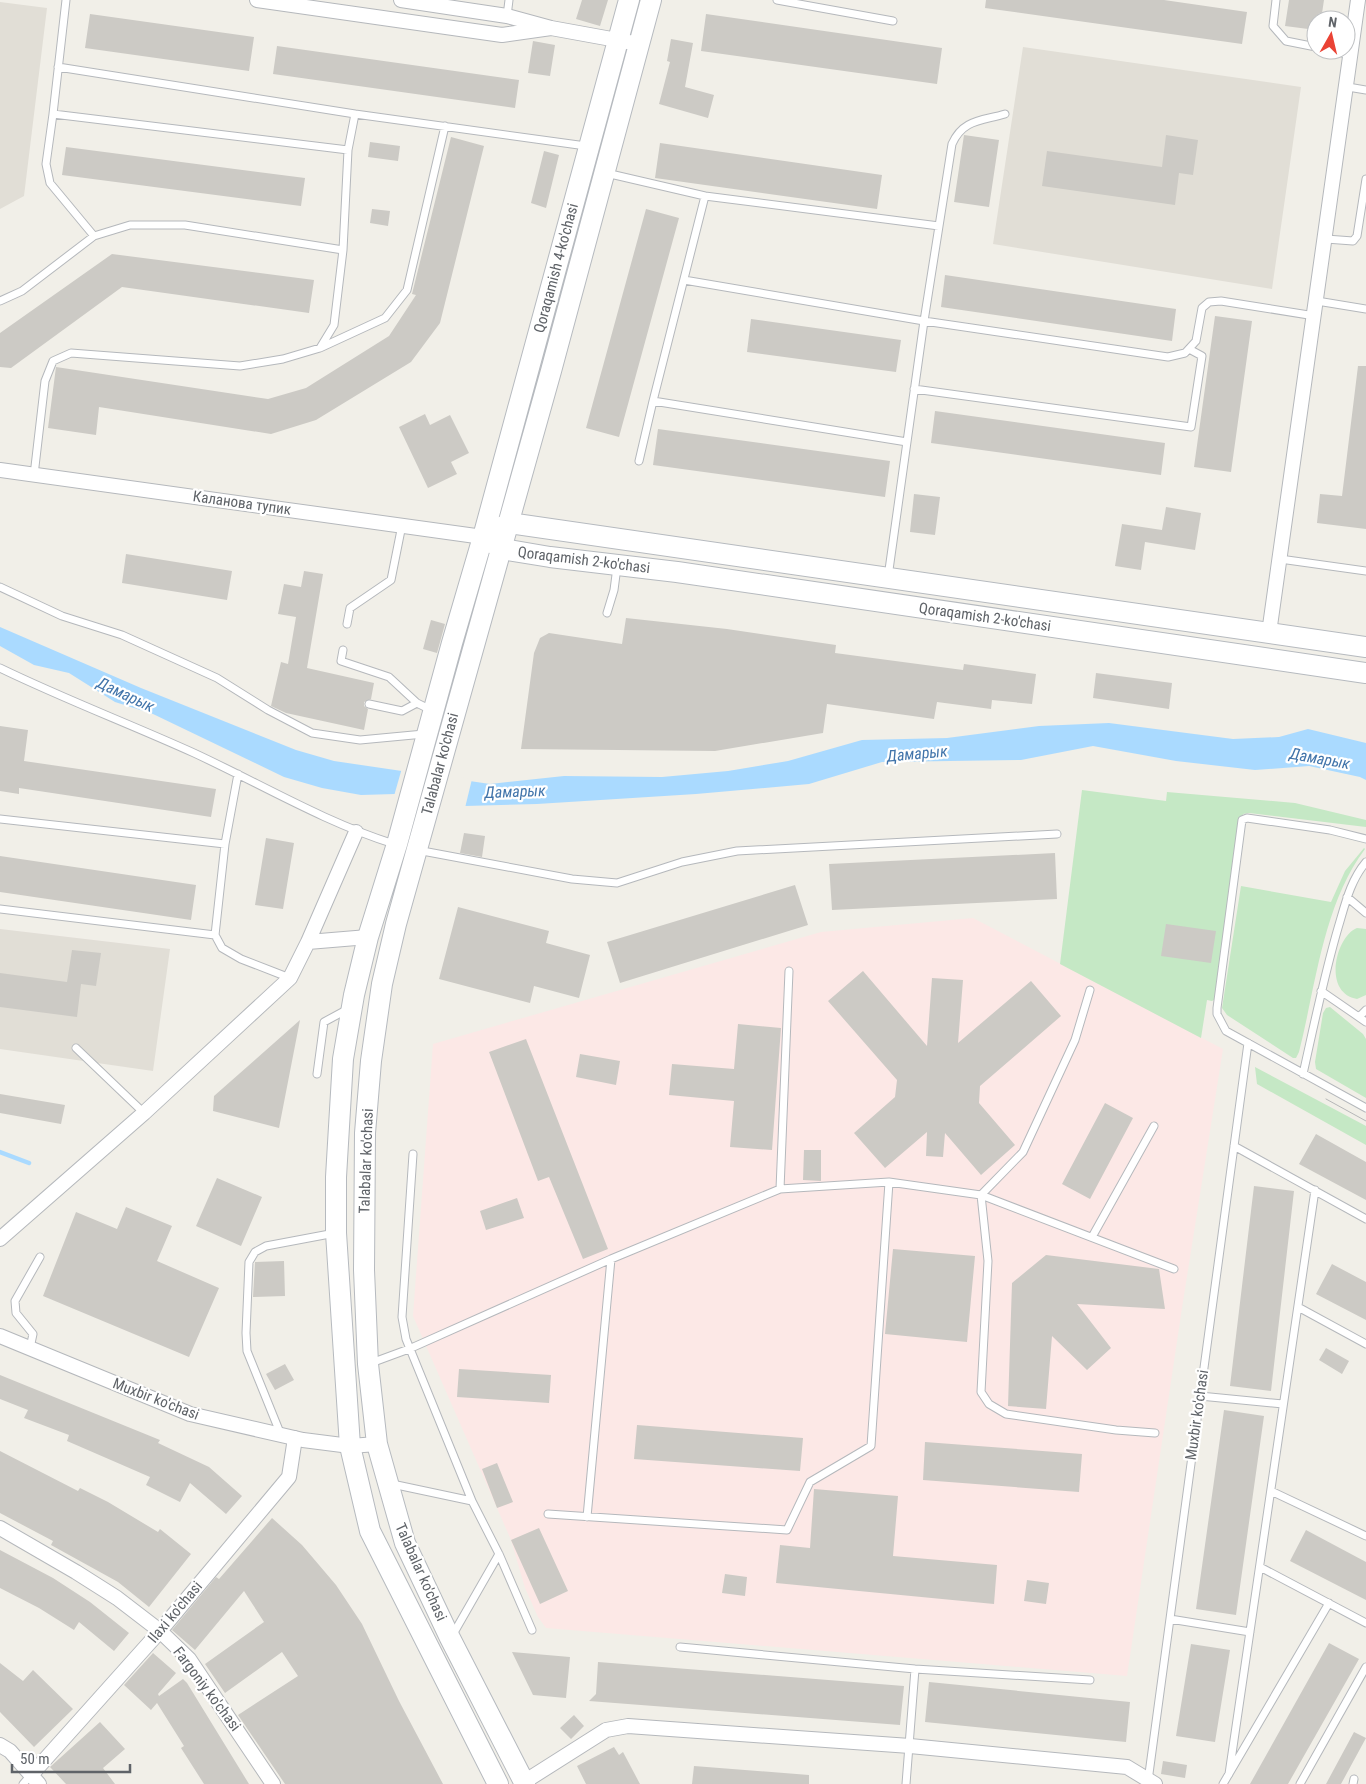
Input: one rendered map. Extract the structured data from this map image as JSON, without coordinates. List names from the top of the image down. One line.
{"streets":{"main road":["Qoraqamish 4-ko'chasi","Qoraqamish 2-ko'chasi","Talabalar ko'chasi"],"street":["Каланова тупик","Muxbir ko'chasi","Ilaxi ko'chasi","Fargoniy ko'chasi"]},"crossings":[["Qoraqamish 4-ko'chasi","Каланова тупик"],["Qoraqamish 4-ko'chasi","Qoraqamish 2-ko'chasi"],["Qoraqamish 4-ko'chasi","Talabalar ko'chasi"],["Каланова тупик","Qoraqamish 2-ko'chasi"],["Каланова тупик","Talabalar ko'chasi"],["Qoraqamish 2-ko'chasi","Talabalar ko'chasi"],["Talabalar ko'chasi","Muxbir ko'chasi"],["Muxbir ko'chasi","Ilaxi ko'chasi"],["Ilaxi ko'chasi","Fargoniy ko'chasi"]],"water":["Дамарык"],"scale_bar":"50 m","north":"top"}
